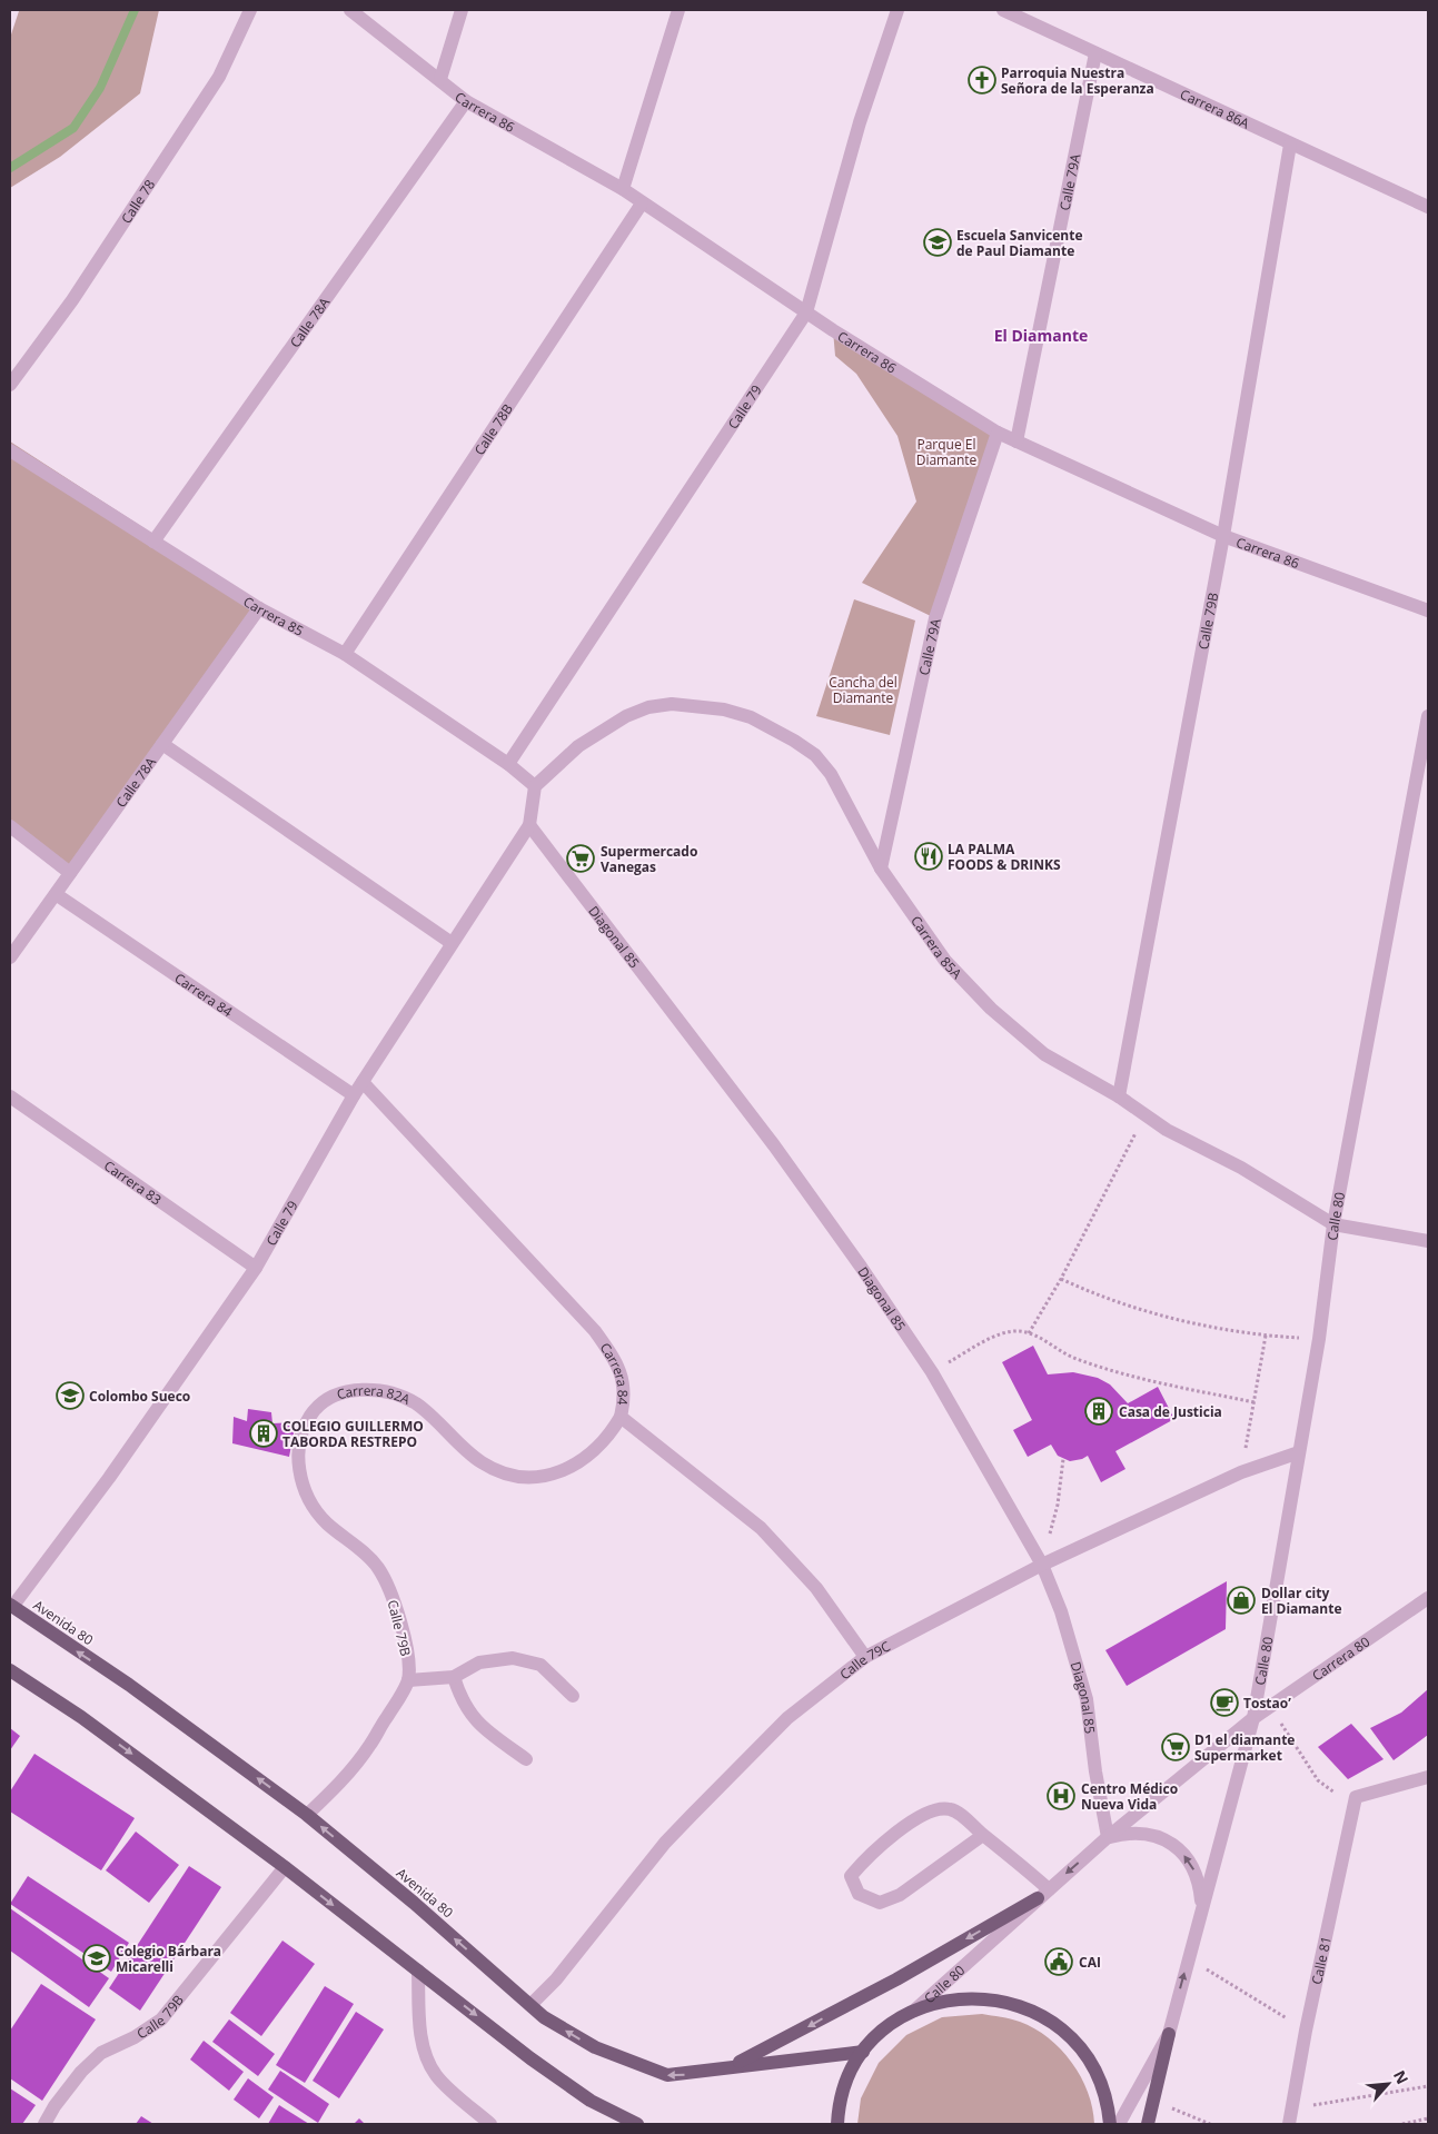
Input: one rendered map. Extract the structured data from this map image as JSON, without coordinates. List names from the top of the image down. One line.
{"streets":{"main road":["Avenida 80"],"street":["Carrera 86A","Carrera 86","Calle 79A","Calle 78","Calle 78A","Calle 79","Calle 78B","Carrera 85","Calle 79B","Diagonal 85","Carrera 85A","Carrera 84","Carrera 83","Calle 80","Carrera 82A","Carrera 80","Calle 79C","Calle 81"]},"crossings":[["Carrera 86A","Calle 79A"],["Carrera 86A","Calle 79B"],["Carrera 86","Calle 79A"],["Carrera 86","Calle 78A"],["Carrera 86","Calle 79"],["Carrera 86","Calle 78B"],["Carrera 86","Calle 79B"],["Calle 79A","Carrera 85A"],["Calle 78A","Carrera 85"],["Calle 78A","Carrera 84"],["Calle 79","Carrera 85"],["Calle 79","Diagonal 85"],["Calle 79","Carrera 84"],["Calle 79","Carrera 83"],["Calle 79","Avenida 80"],["Calle 78B","Carrera 85"],["Carrera 85","Carrera 85A"],["Calle 79B","Carrera 85A"],["Calle 79B","Carrera 82A"],["Calle 79B","Avenida 80"],["Diagonal 85","Calle 80"],["Diagonal 85","Calle 79C"],["Carrera 85A","Calle 80"],["Carrera 84","Carrera 82A"],["Carrera 84","Calle 79C"],["Calle 80","Carrera 80"],["Calle 80","Calle 79C"],["Avenida 80","Calle 79C"]],"districts":["El Diamante"],"parks":["Parque El Diamante","Cancha del Diamante"],"places":{"church":["Parroquia Nuestra Señora de la Esperanza"],"school or university":["Escuela Sanvicente de Paul Diamante","Colombo Sueco","Colegio Bárbara Micarelli"],"restaurant":["LA PALMA FOODS & DRINKS"],"supermarket":["Supermercado Vanegas","D1 el diamante Supermarket"],"building":["Casa de Justicia","COLEGIO GUILLERMO TABORDA RESTREPO"],"shop":["Dollar city El Diamante"],"cafe":["Tostao’"],"hospital":["Centro Médico Nueva Vida"],"public building":["CAI"]},"north":"top right"}
